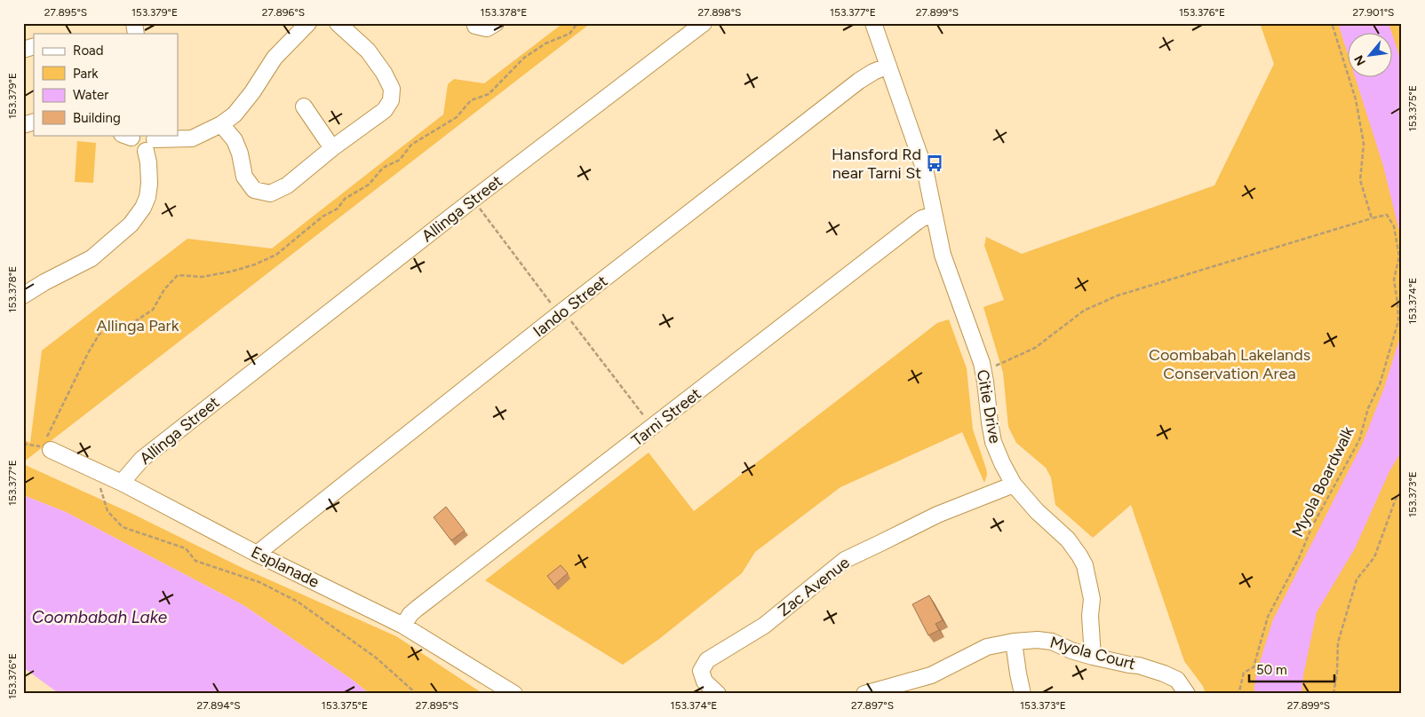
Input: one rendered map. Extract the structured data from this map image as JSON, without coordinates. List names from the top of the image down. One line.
{"streets":{"street":["Allinga Street","Iando Street","Citie Drive","Tarni Street","Esplanade","Zac Avenue","Myola Court"],"path":["Myola Boardwalk"]},"crossings":[["Allinga Street","Esplanade"],["Iando Street","Citie Drive"],["Iando Street","Esplanade"],["Citie Drive","Tarni Street"],["Citie Drive","Zac Avenue"],["Citie Drive","Myola Court"],["Tarni Street","Esplanade"]],"water":["Coombabah Lake"],"parks":["Allinga Park","Coombabah Lakelands Conservation Area"],"places":{"bus stop":["Hansford Rd near Tarni St"]},"legend":["Road","Park","Water","Building"],"scale_bar":"50 m","north":"bottom left","coordinates":["27.895°S","153.379°E","27.896°S","153.378°E","27.898°S","153.377°E","27.899°S","153.376°E","27.901°S","153.375°E","153.374°E","153.373°E","27.894°S","27.897°S"]}
